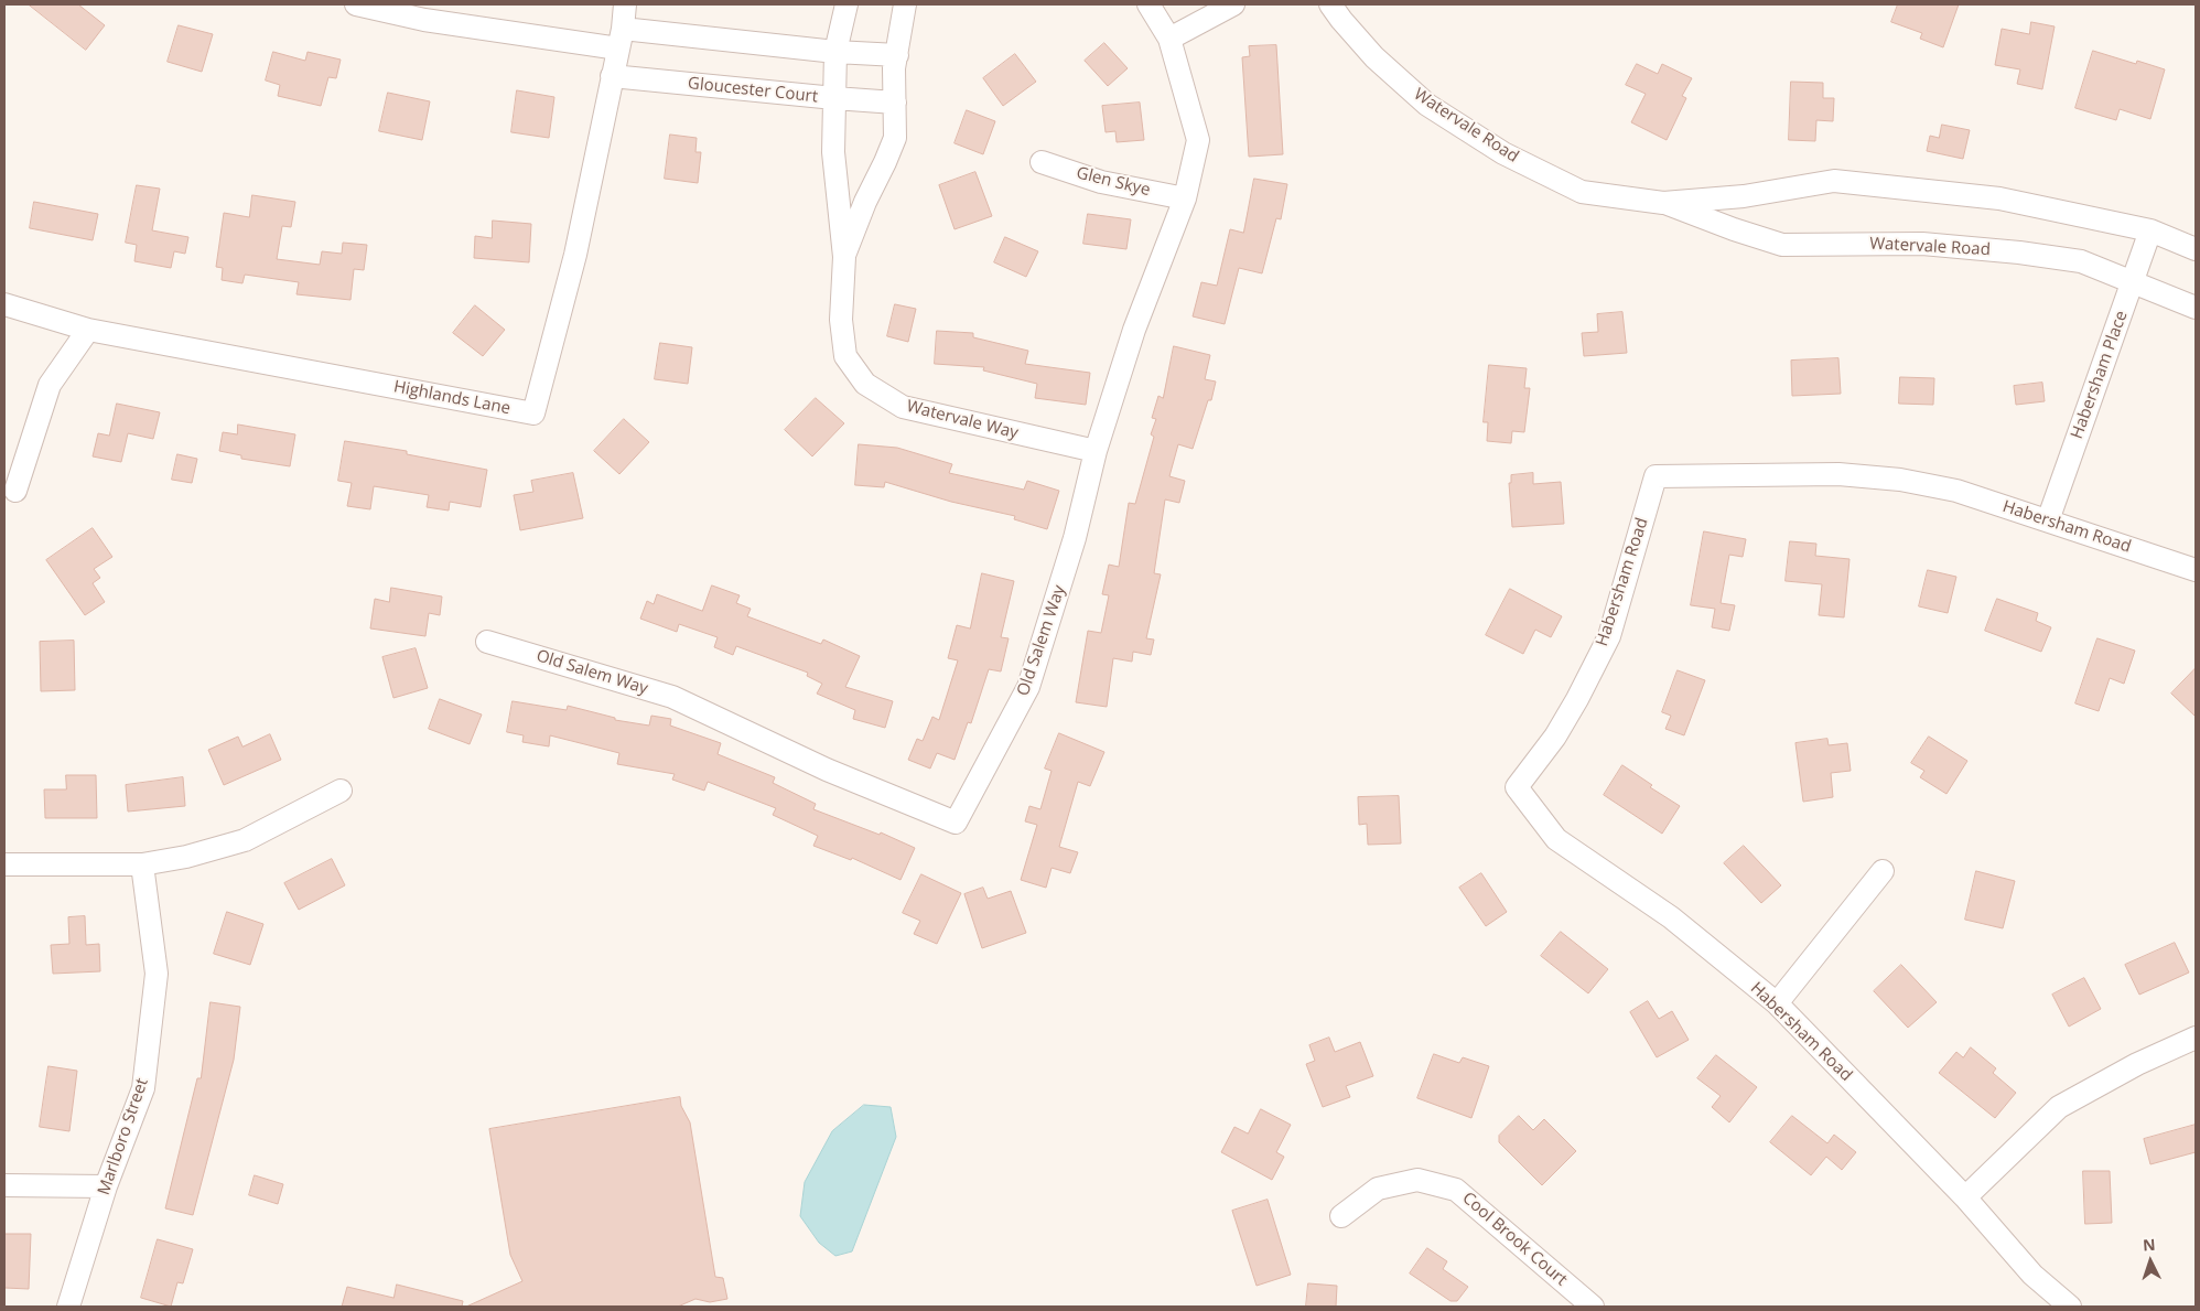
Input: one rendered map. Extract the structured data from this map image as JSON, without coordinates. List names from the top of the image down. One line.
{"streets":{"street":["Gloucester Court","Watervale Road","Glen Skye","Habersham Place","Highlands Lane","Watervale Way","Habersham Road","Old Salem Way","Marlboro Street","Cool Brook Court"]},"crossings":[["Gloucester Court","Highlands Lane"],["Gloucester Court","Watervale Way"],["Watervale Road","Habersham Place"],["Glen Skye","Old Salem Way"],["Habersham Place","Habersham Road"],["Watervale Way","Old Salem Way"]],"north":"top"}
